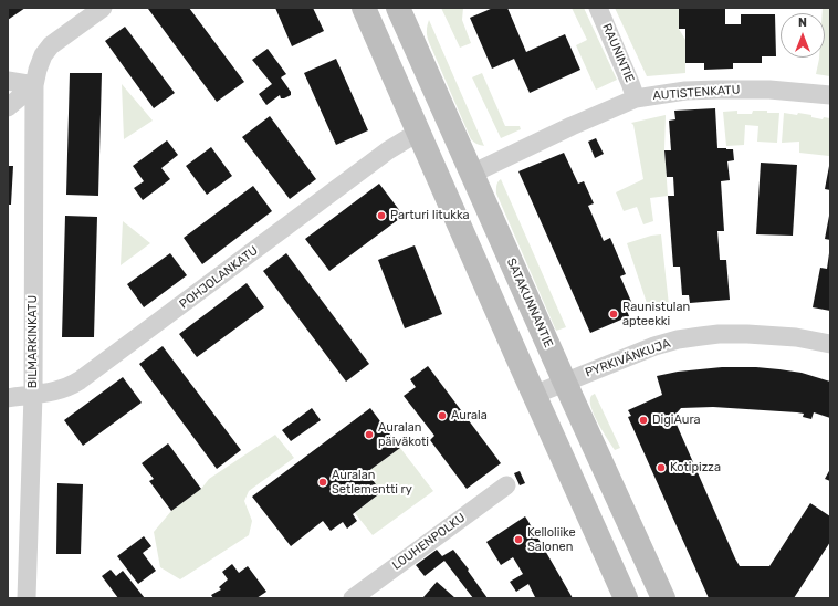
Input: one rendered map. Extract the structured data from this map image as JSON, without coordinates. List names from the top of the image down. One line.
{"streets":{"main road":["SATAKUNNANTIE"],"street":["RAUNINTIE","AUTISTENKATU","POHJOLANKATU","BILMARKINKATU","PYRKIVÄNKUJA","LOUHENPOLKU"]},"crossings":[["RAUNINTIE","AUTISTENKATU"],["AUTISTENKATU","SATAKUNNANTIE"],["POHJOLANKATU","BILMARKINKATU"],["SATAKUNNANTIE","PYRKIVÄNKUJA"]],"places":["Parturi Iitukka","Raunistulan apteekki","Aurala","DigiAura","Auralan päiväkoti","Kotipizza","Auralan Setlementti ry","Kelloliike Salonen"],"north":"top"}
